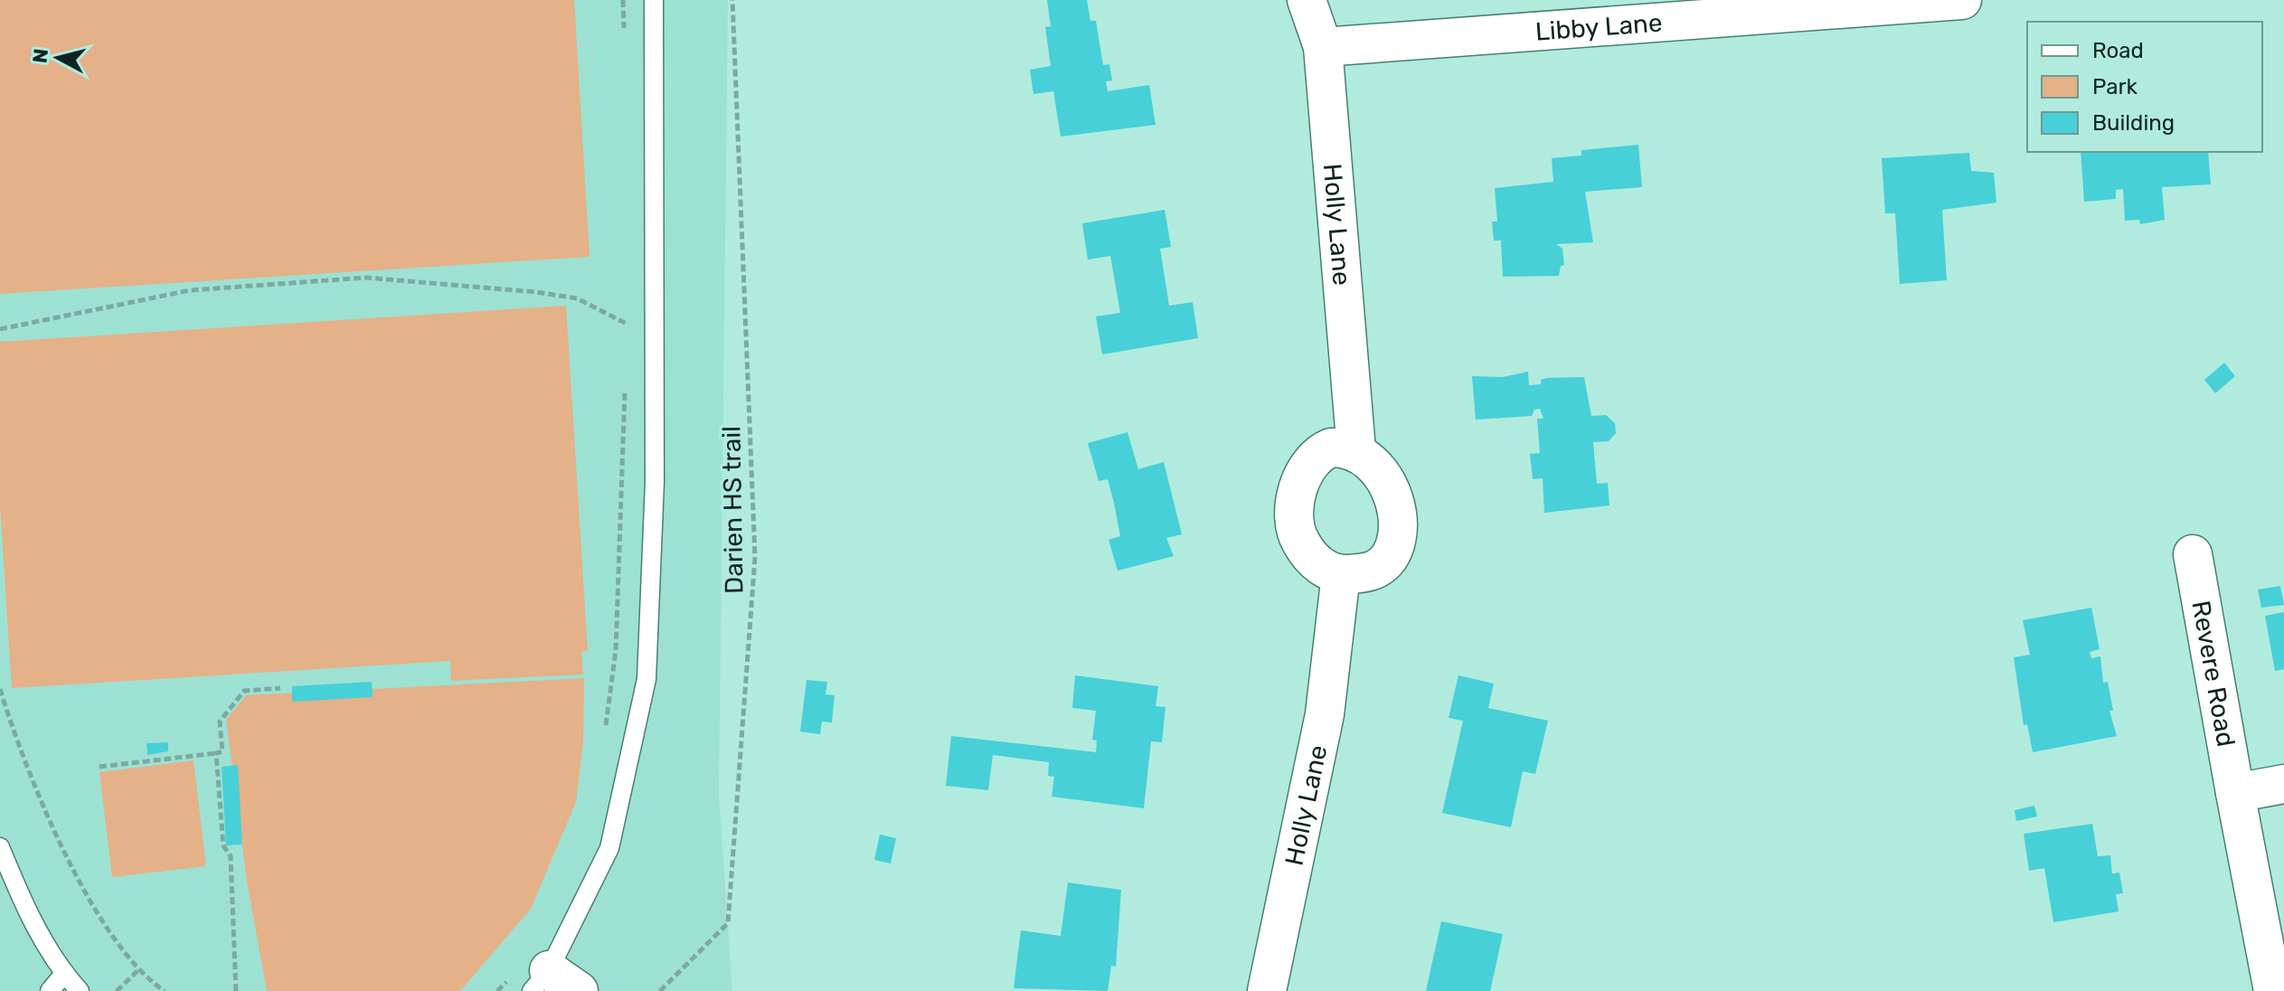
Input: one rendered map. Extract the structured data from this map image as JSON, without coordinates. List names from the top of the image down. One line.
{"streets":{"street":["Libby Lane","Holly Lane","Revere Road"],"path":["Darien HS trail"]},"crossings":[["Libby Lane","Holly Lane"]],"legend":["Road","Park","Building"],"north":"left"}
